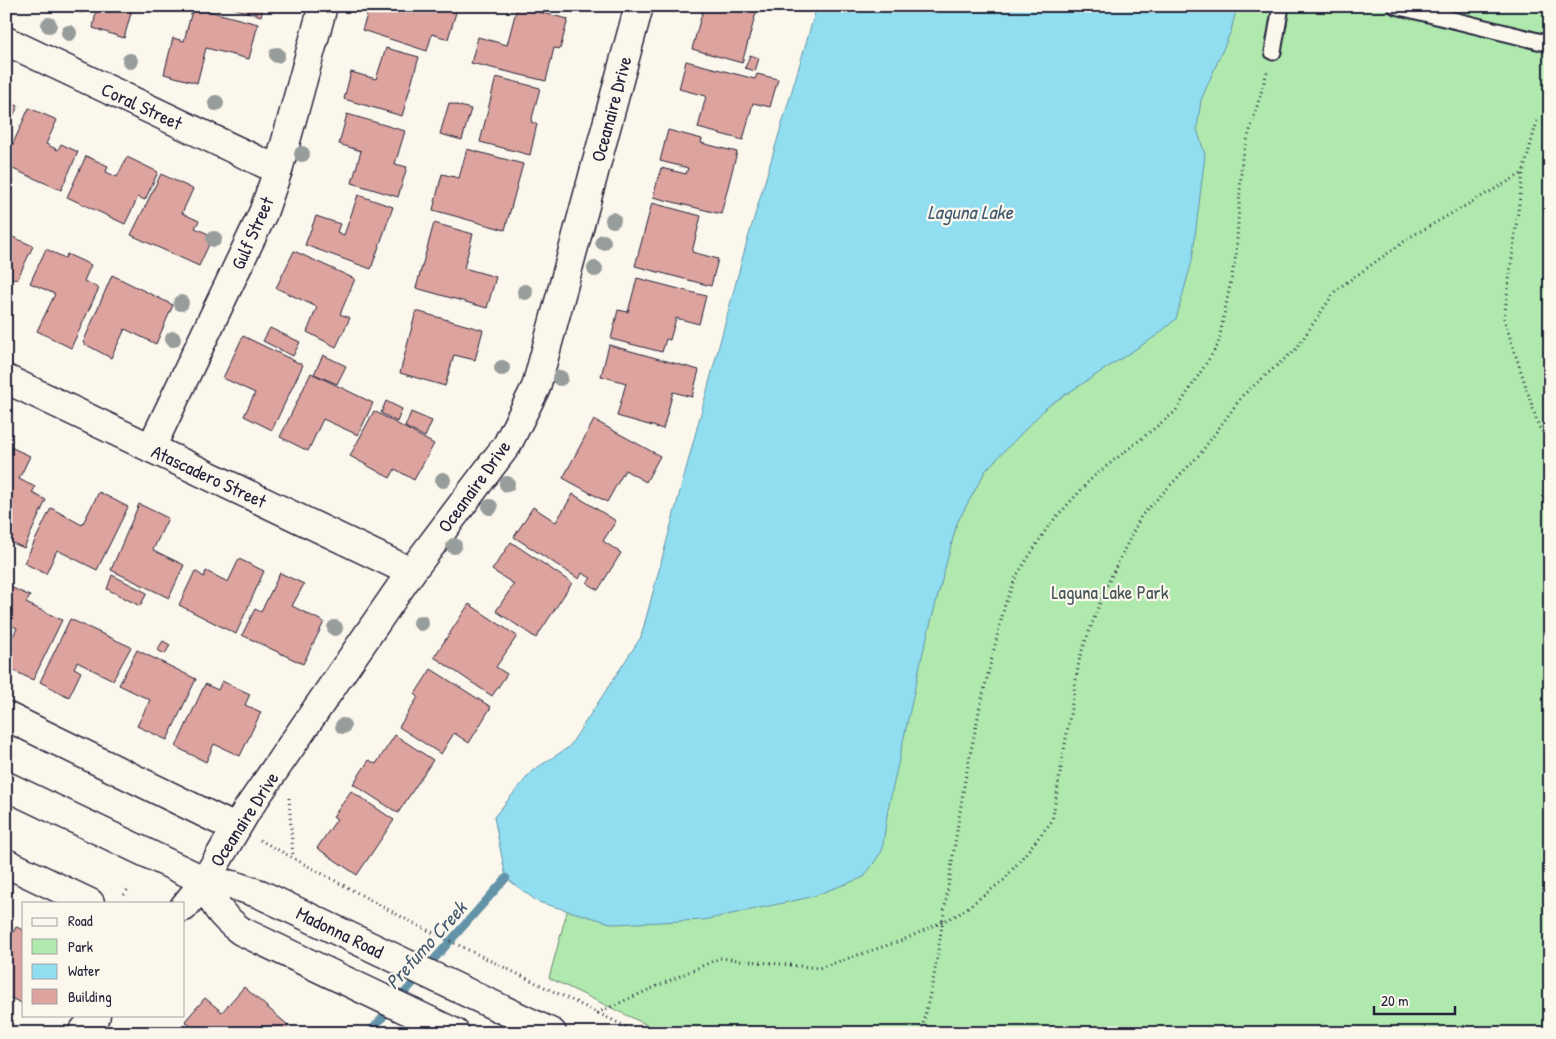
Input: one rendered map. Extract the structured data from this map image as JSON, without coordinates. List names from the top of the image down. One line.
{"streets":{"street":["Coral Street","Oceanaire Drive","Gulf Street","Atascadero Street","Madonna Road"]},"crossings":[["Coral Street","Gulf Street"],["Oceanaire Drive","Atascadero Street"],["Oceanaire Drive","Madonna Road"],["Gulf Street","Atascadero Street"]],"water":["Laguna Lake","Prefumo Creek"],"parks":["Laguna Lake Park"],"legend":["Road","Park","Water","Building"],"scale_bar":"20 m"}
